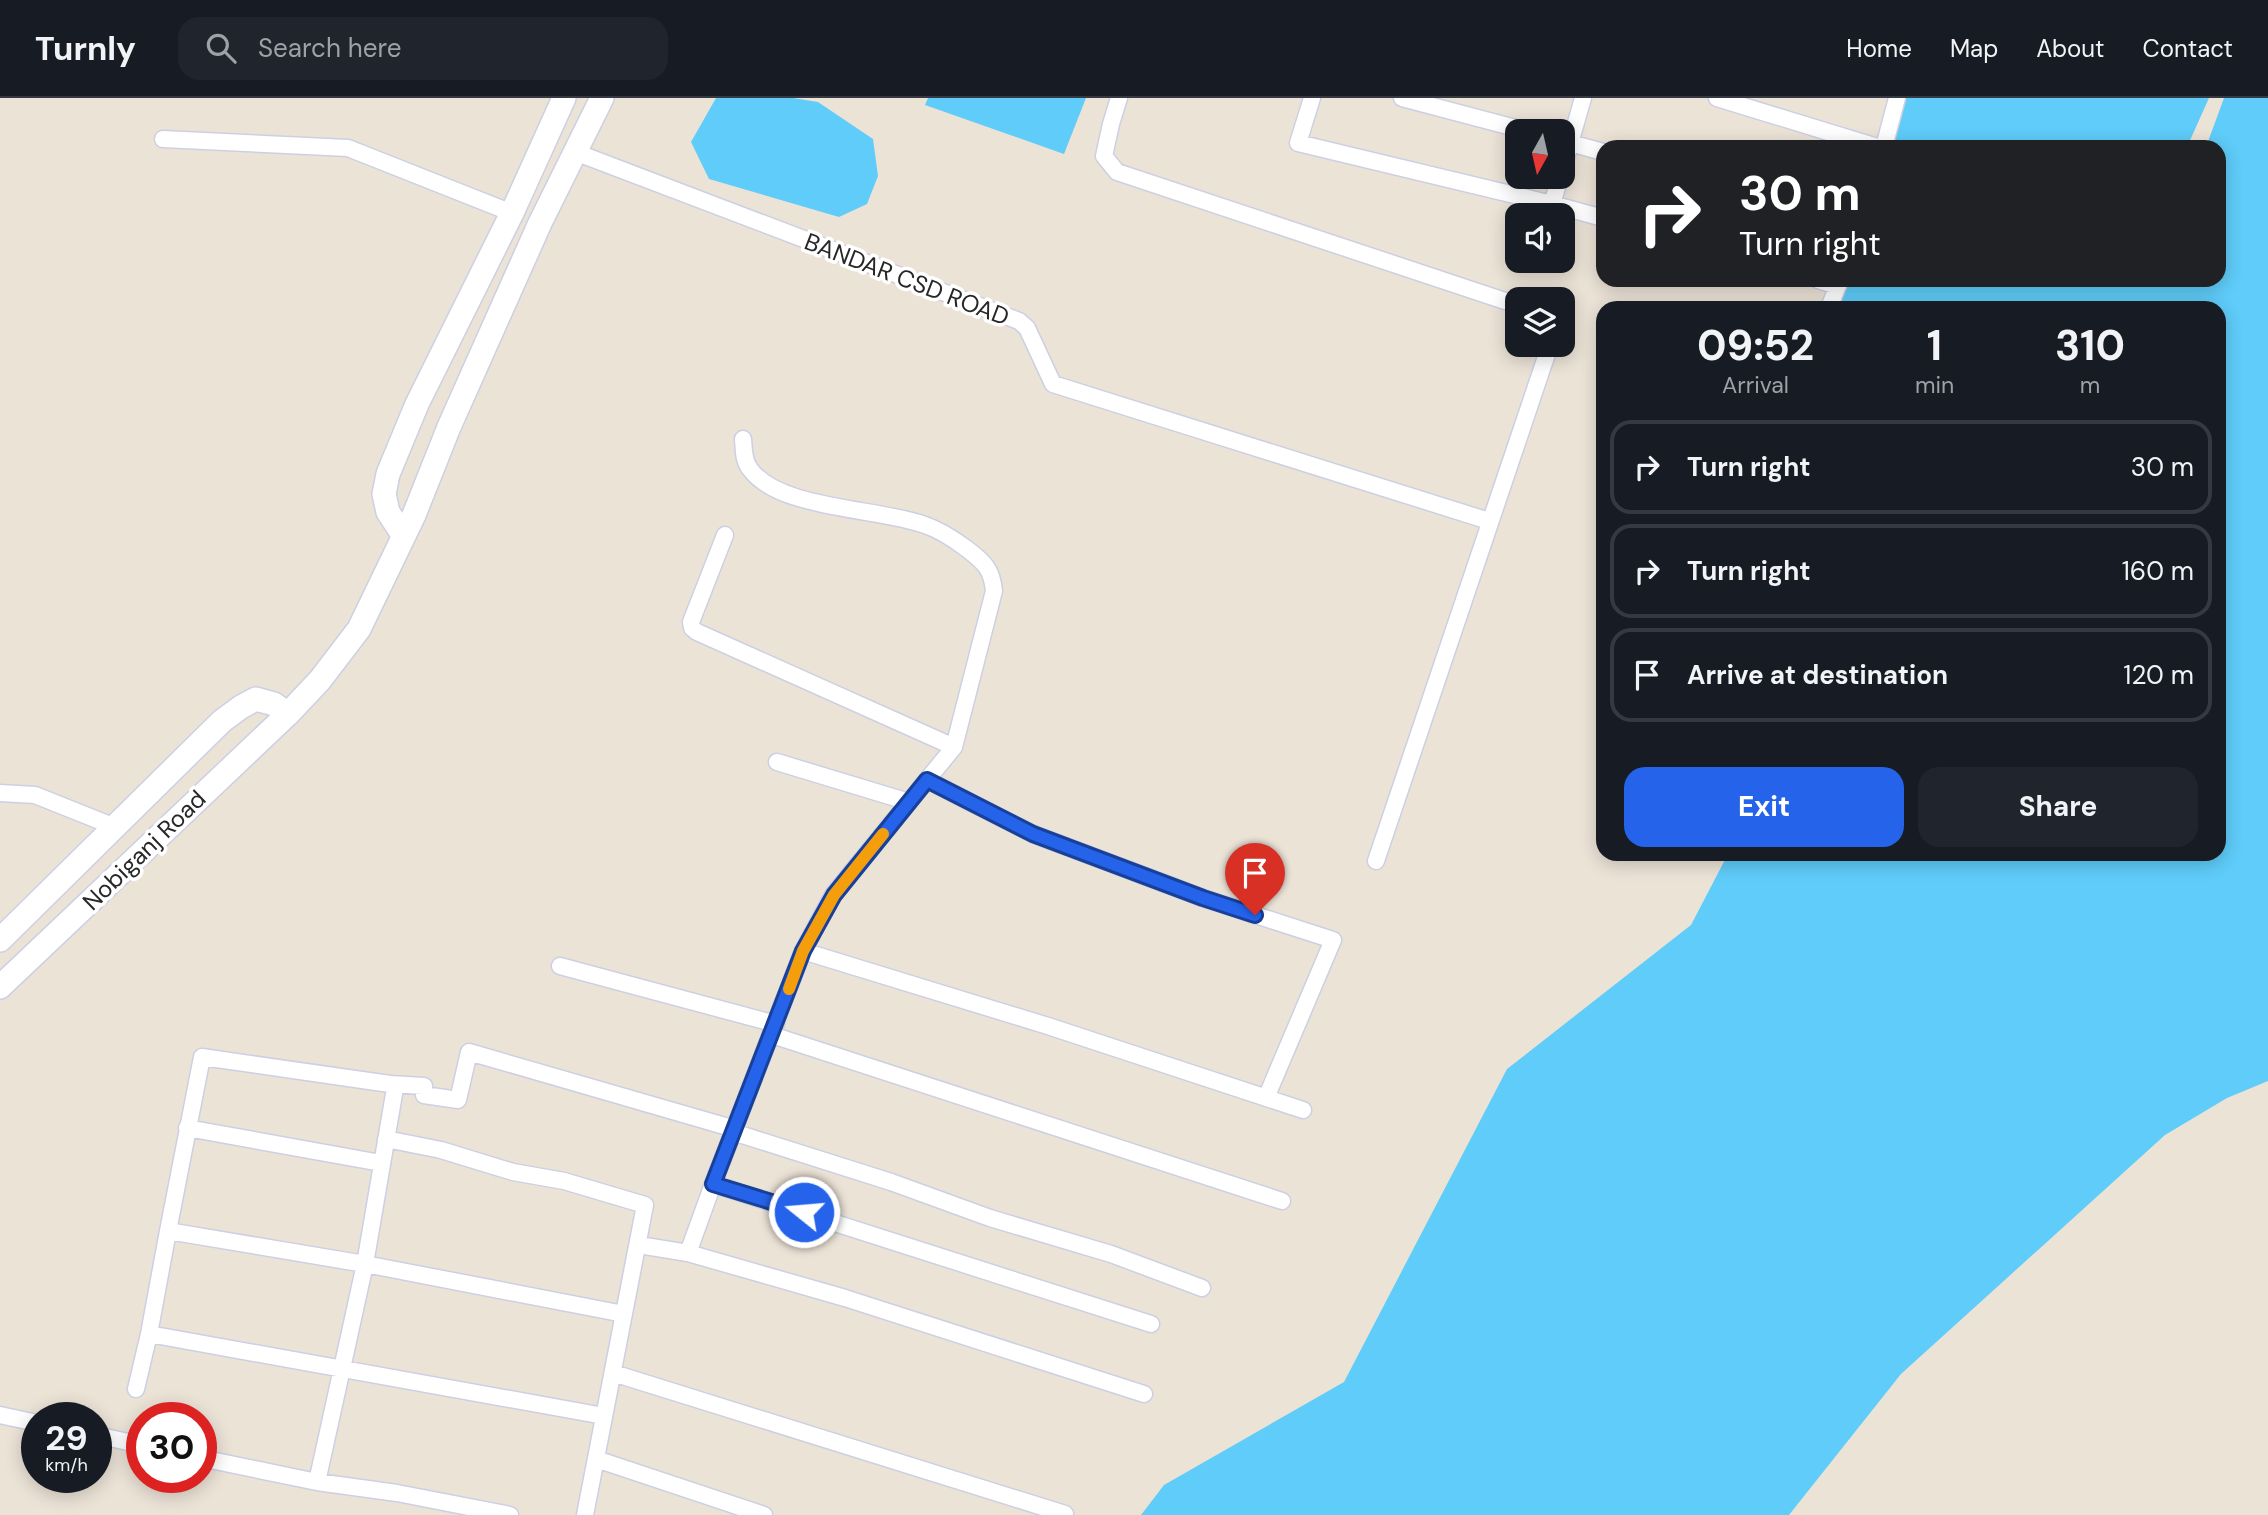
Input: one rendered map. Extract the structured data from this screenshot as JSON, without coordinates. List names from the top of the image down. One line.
{"streets":{"main road":["Nobiganj Road"],"street":["BANDAR CSD ROAD"]},"crossings":[["BANDAR CSD ROAD","Nobiganj Road"]],"north":"bottom","page":{"header":"Turnly","search":"Search here","nav":["Home","Map","About","Contact"],"turn":["30 m","Turn right"],"eta":["09:52","Arrival","1","min","310","m"],"list":[{"name":"Turn right","value":"30 m"},{"name":"Turn right","value":"160 m"},{"name":"Arrive at destination","value":"120 m"}],"buttons":["Exit","Share"],"speed":"29 km/h","limit":"30"}}
